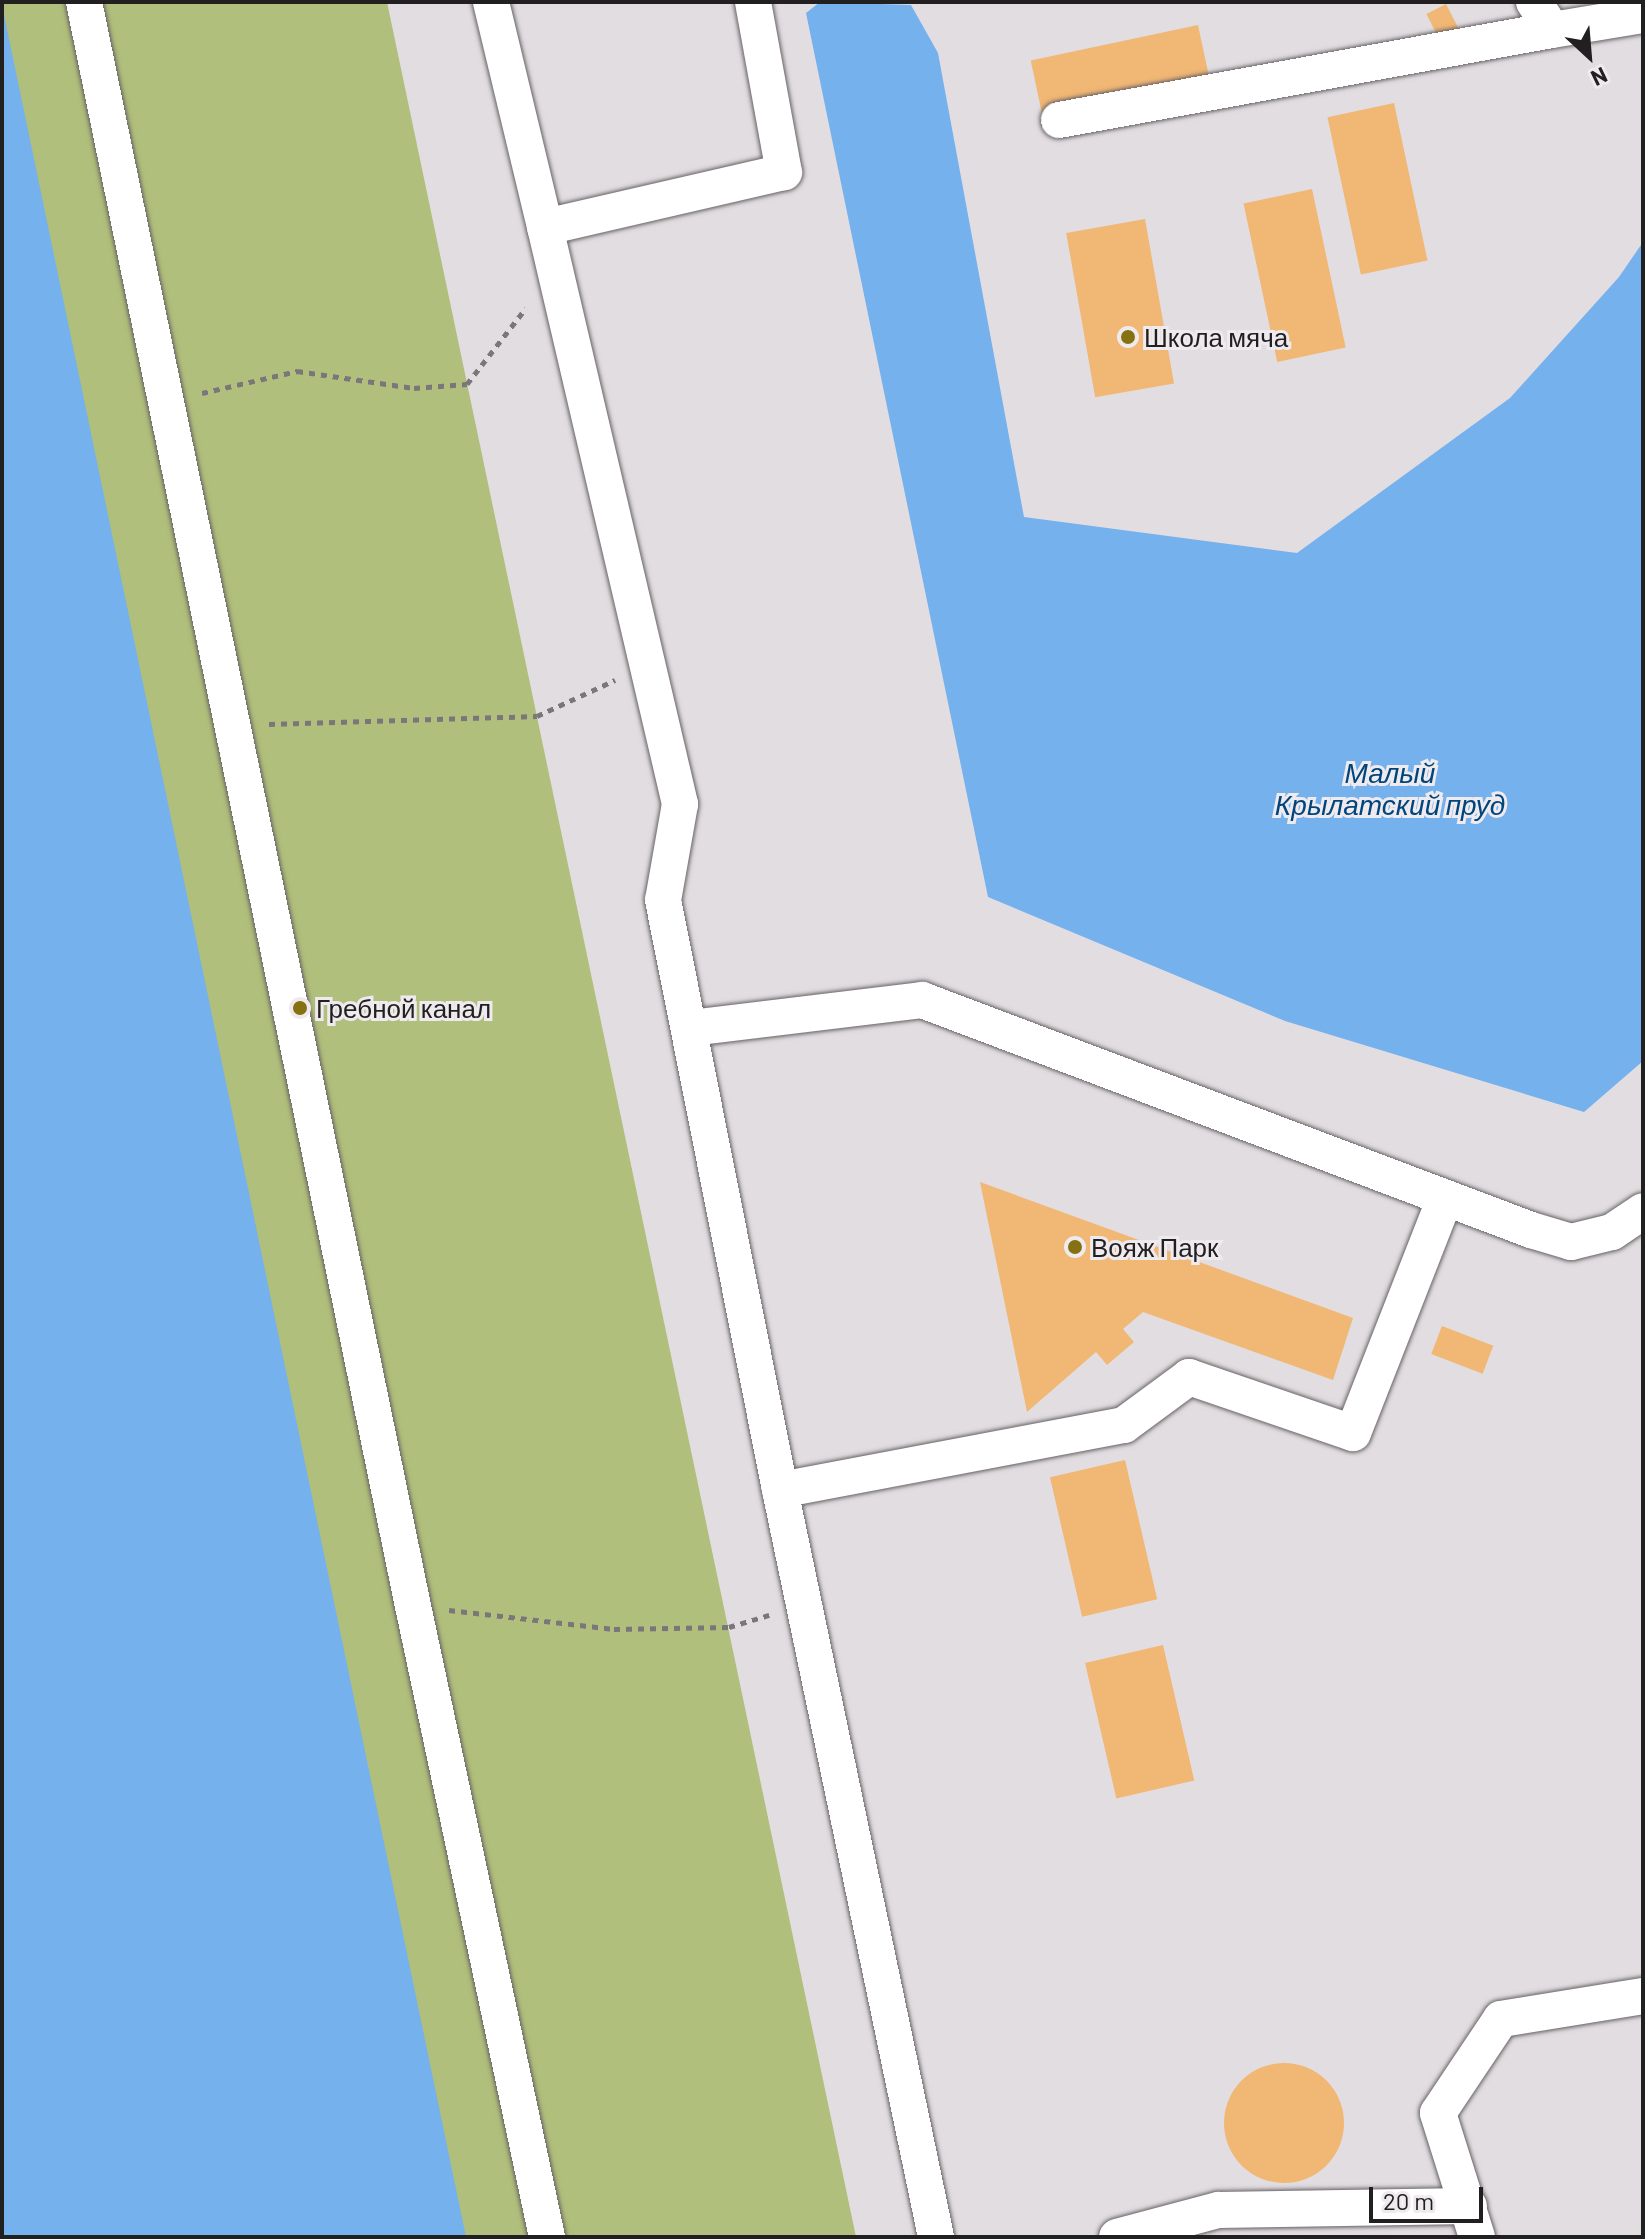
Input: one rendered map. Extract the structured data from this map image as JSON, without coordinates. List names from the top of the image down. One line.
{"water":["Малый Крылатский пруд"],"places":["Школа мяча","Гребной канал","Вояж Парк"],"scale_bar":"20 m","north":"bottom right"}
